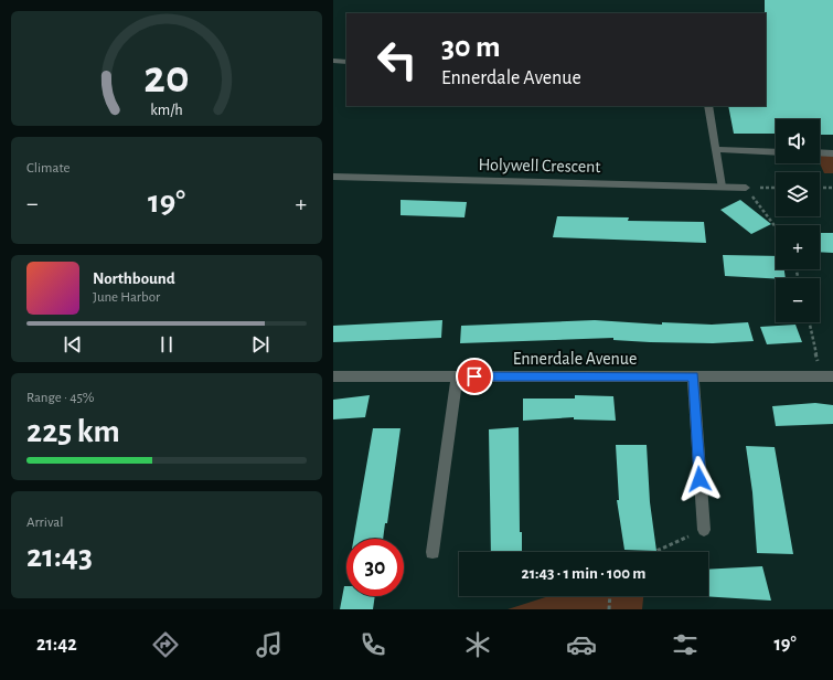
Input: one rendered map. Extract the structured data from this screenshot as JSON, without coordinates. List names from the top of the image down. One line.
{"streets":{"street":["Holywell Crescent","Ennerdale Avenue"]},"page":{"turn":["30 m","Ennerdale Avenue"],"map_buttons":["+","−"],"tile":["Climate",["Range · 45%","225 km"],["Arrival","21:43"]],"heat":["−","19°","+"],"song":["Northbound","June Harbor"],"limit":"30","trip":"21:43 · 1 min · 100 m","tabs":["21:42","19°"],"gauge":["20","km/h"]}}
